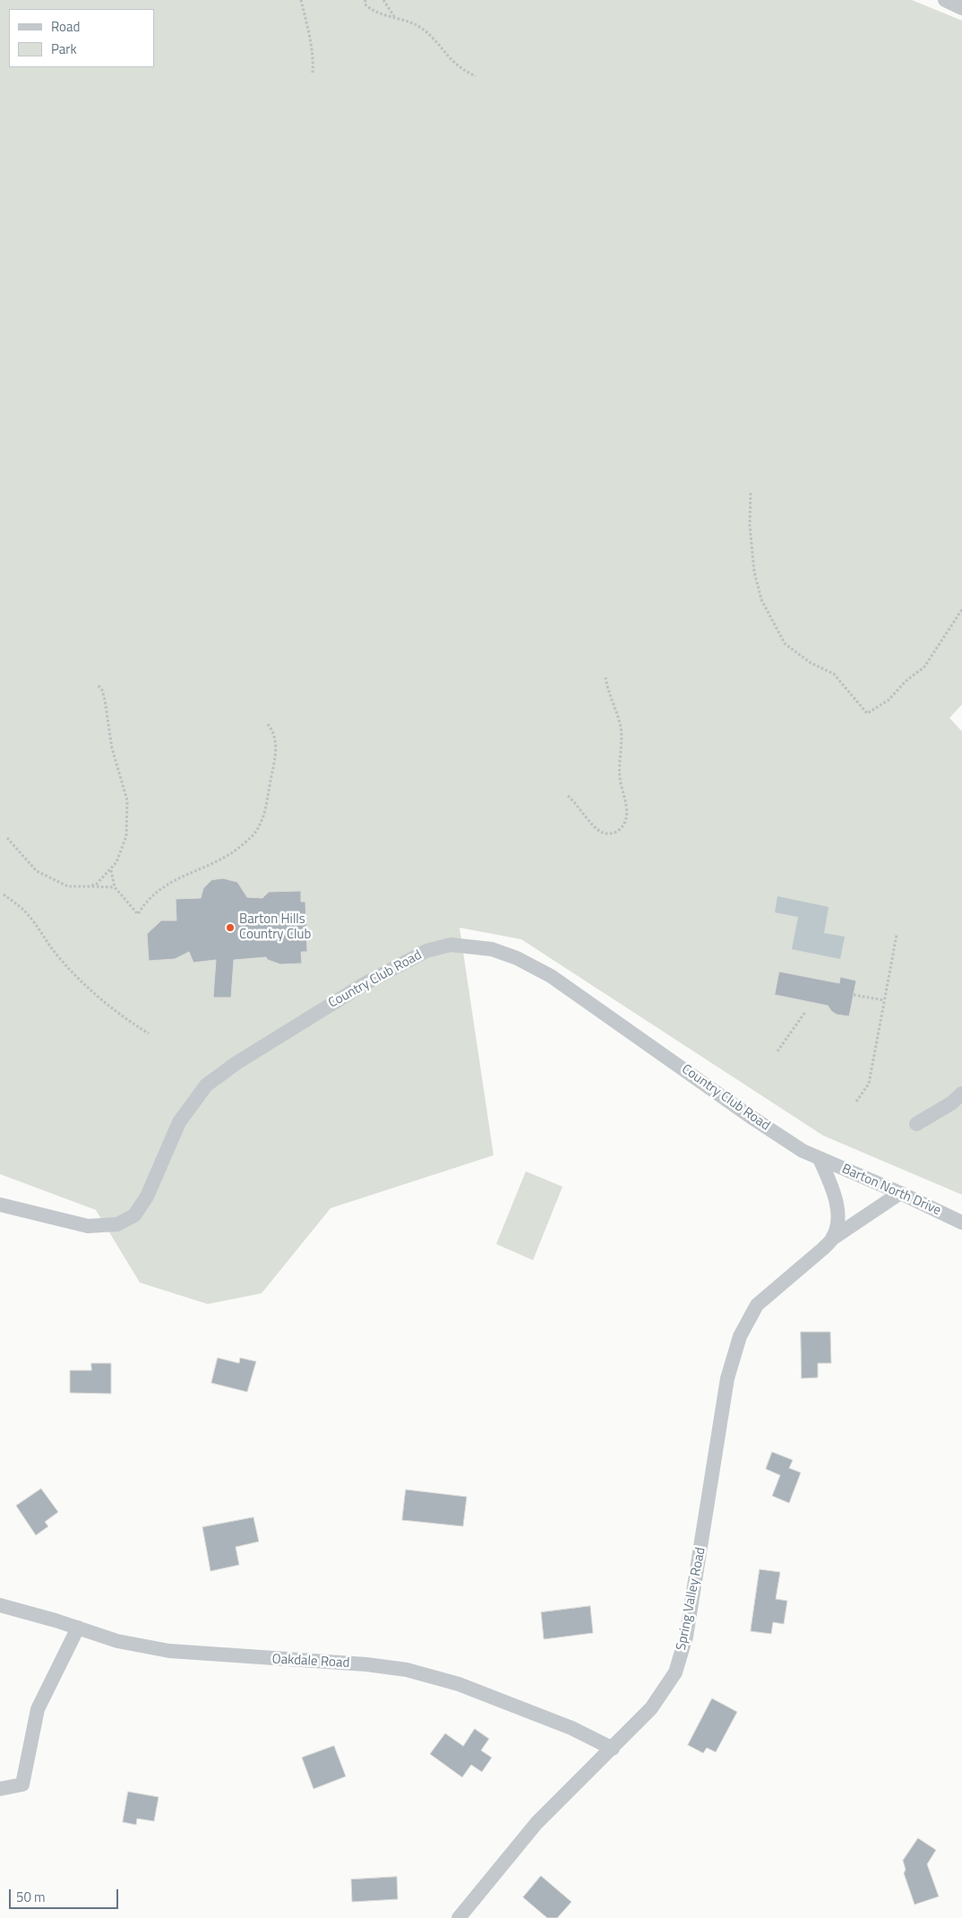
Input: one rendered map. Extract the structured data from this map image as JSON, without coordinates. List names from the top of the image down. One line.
{"streets":{"street":["Country Club Road","Barton North Drive","Spring Valley Road","Oakdale Road"]},"crossings":[["Country Club Road","Barton North Drive"],["Country Club Road","Spring Valley Road"],["Barton North Drive","Spring Valley Road"],["Spring Valley Road","Oakdale Road"]],"places":["Barton Hills Country Club"],"legend":["Road","Park"],"scale_bar":"50 m"}
